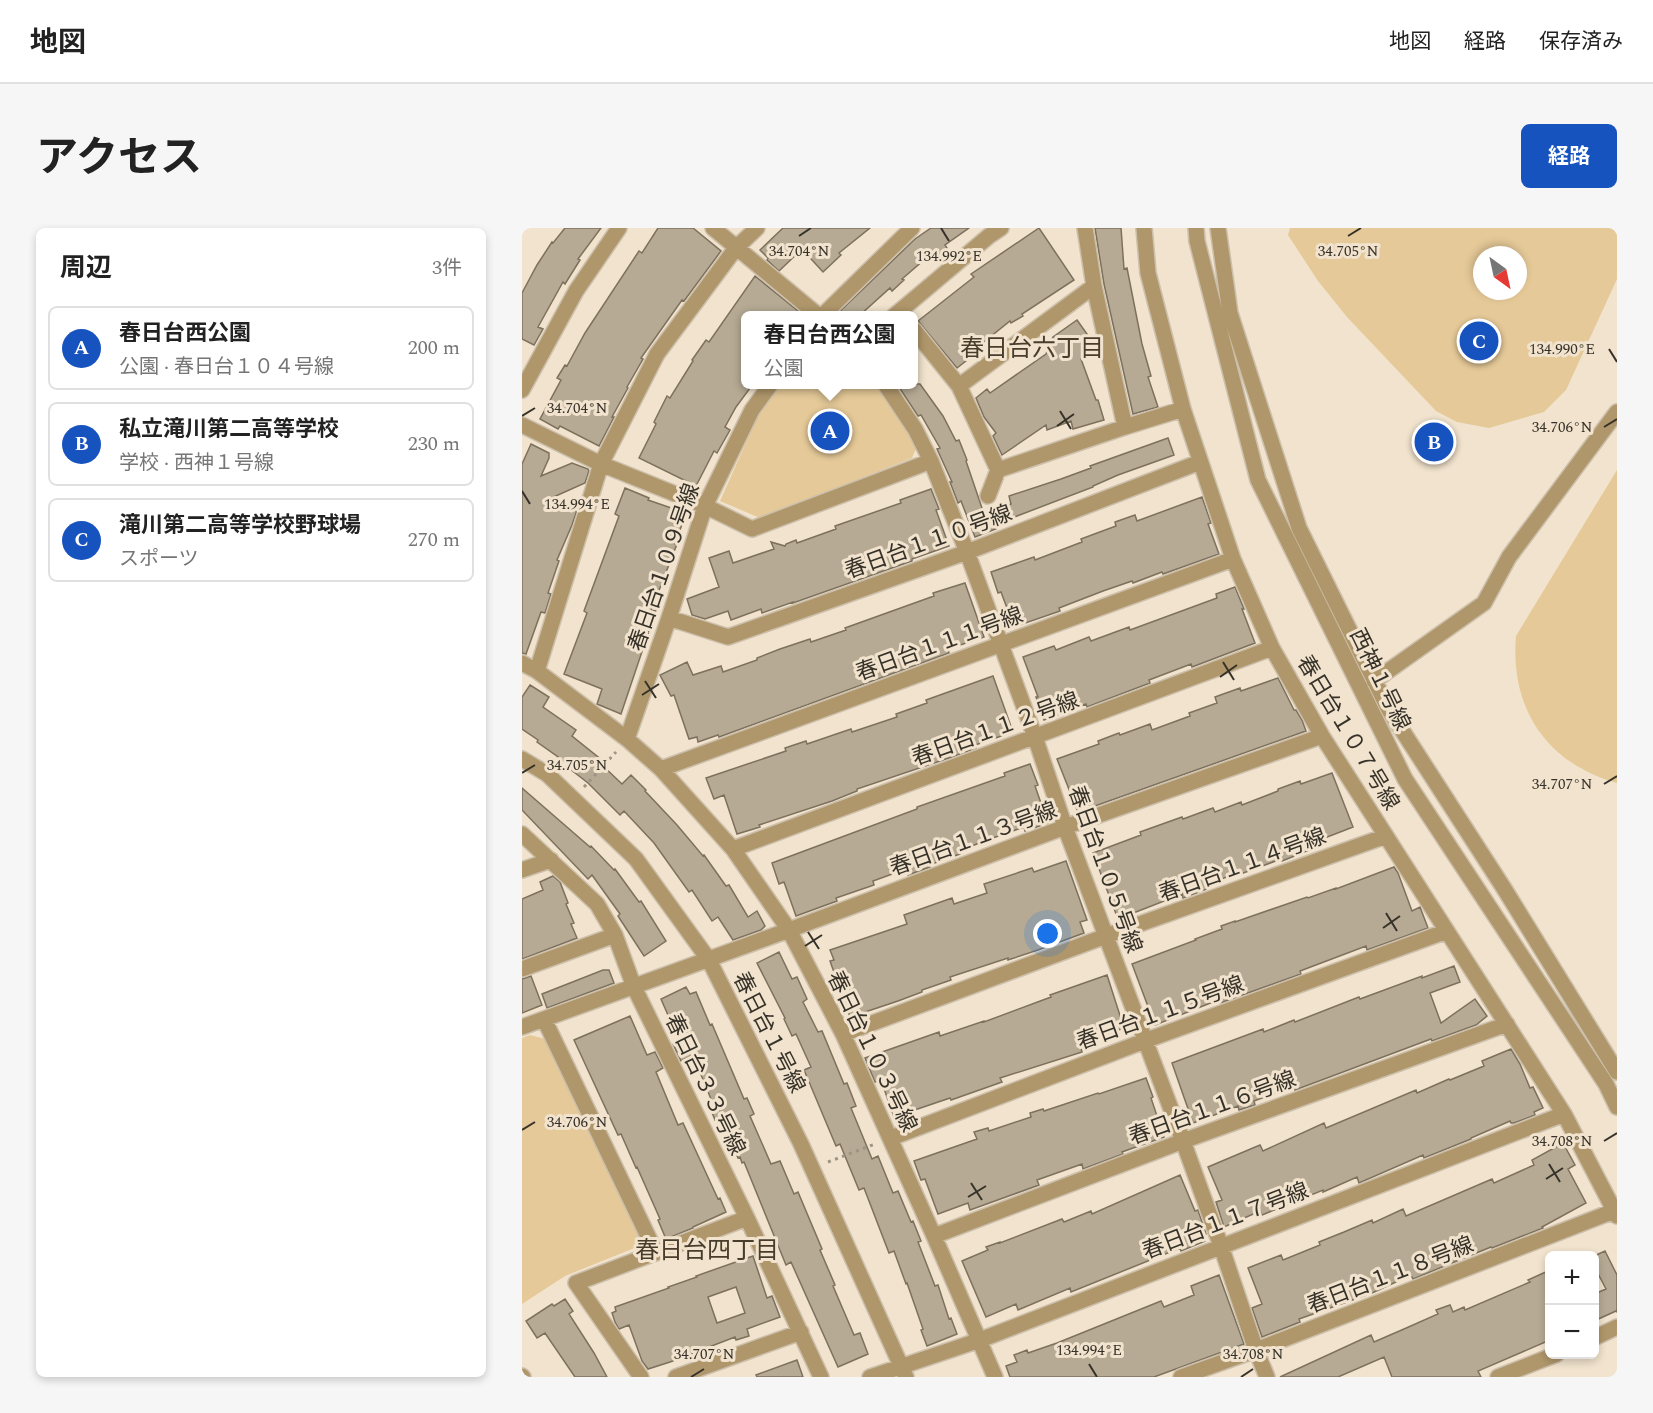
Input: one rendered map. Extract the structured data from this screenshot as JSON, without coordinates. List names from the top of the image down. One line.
{"streets":{"street":["春日台１１０号線","春日台１０９号線","春日台１１１号線","西神１号線","春日台１１２号線","春日台１０７号線","春日台１１３号線","春日台１１４号線","春日台１０５号線","春日台１１５号線","春日台１号線","春日台１０３号線","春日台３３号線","春日台１１６号線","春日台１１７号線","春日台１１８号線"]},"crossings":[["春日台１１０号線","春日台１０９号線"],["春日台１１０号線","春日台１０７号線"],["春日台１１０号線","春日台１０５号線"],["春日台１０９号線","春日台１０３号線"],["春日台１１１号線","春日台１０７号線"],["春日台１１１号線","春日台１０５号線"],["春日台１１１号線","春日台１０３号線"],["春日台１１２号線","春日台１０７号線"],["春日台１１２号線","春日台１０５号線"],["春日台１１２号線","春日台１０３号線"],["春日台１０７号線","春日台１１３号線"],["春日台１０７号線","春日台１１４号線"],["春日台１０７号線","春日台１１５号線"],["春日台１０７号線","春日台１１６号線"],["春日台１０７号線","春日台１１７号線"],["春日台１０７号線","春日台１１８号線"],["春日台１１３号線","春日台１０５号線"],["春日台１１３号線","春日台１号線"],["春日台１１３号線","春日台１０３号線"],["春日台１１３号線","春日台３３号線"],["春日台１１４号線","春日台１０５号線"],["春日台１１４号線","春日台１０３号線"],["春日台１０５号線","春日台１１５号線"],["春日台１０５号線","春日台１１６号線"],["春日台１０５号線","春日台１１７号線"],["春日台１０５号線","春日台１１８号線"],["春日台１１５号線","春日台１０３号線"],["春日台１号線","春日台１１７号線"],["春日台１０３号線","春日台１１６号線"],["春日台１０３号線","春日台１１７号線"]],"districts":["春日台六丁目","春日台四丁目"],"north":"bottom right","page":{"header":"地図","nav":["地図","経路","保存済み"],"title":"アクセス","buttons":"経路","heading":["周辺","3件"],"list":[{"mark":"A","name":"春日台西公園","note":"公園 · 春日台１０４号線","value":"200 m"},{"mark":"B","name":"私立滝川第二高等学校","note":"学校 · 西神１号線","value":"230 m"},{"mark":"C","name":"滝川第二高等学校野球場","note":"スポーツ","value":"270 m"}],"popup":["春日台西公園","公園"],"pins":["C","A","B"],"map_buttons":["+","−"]},"coordinates":["34.705°N","34.704°N","134.992°E","134.990°E","34.706°N","134.994°E","34.707°N","34.708°N"]}
